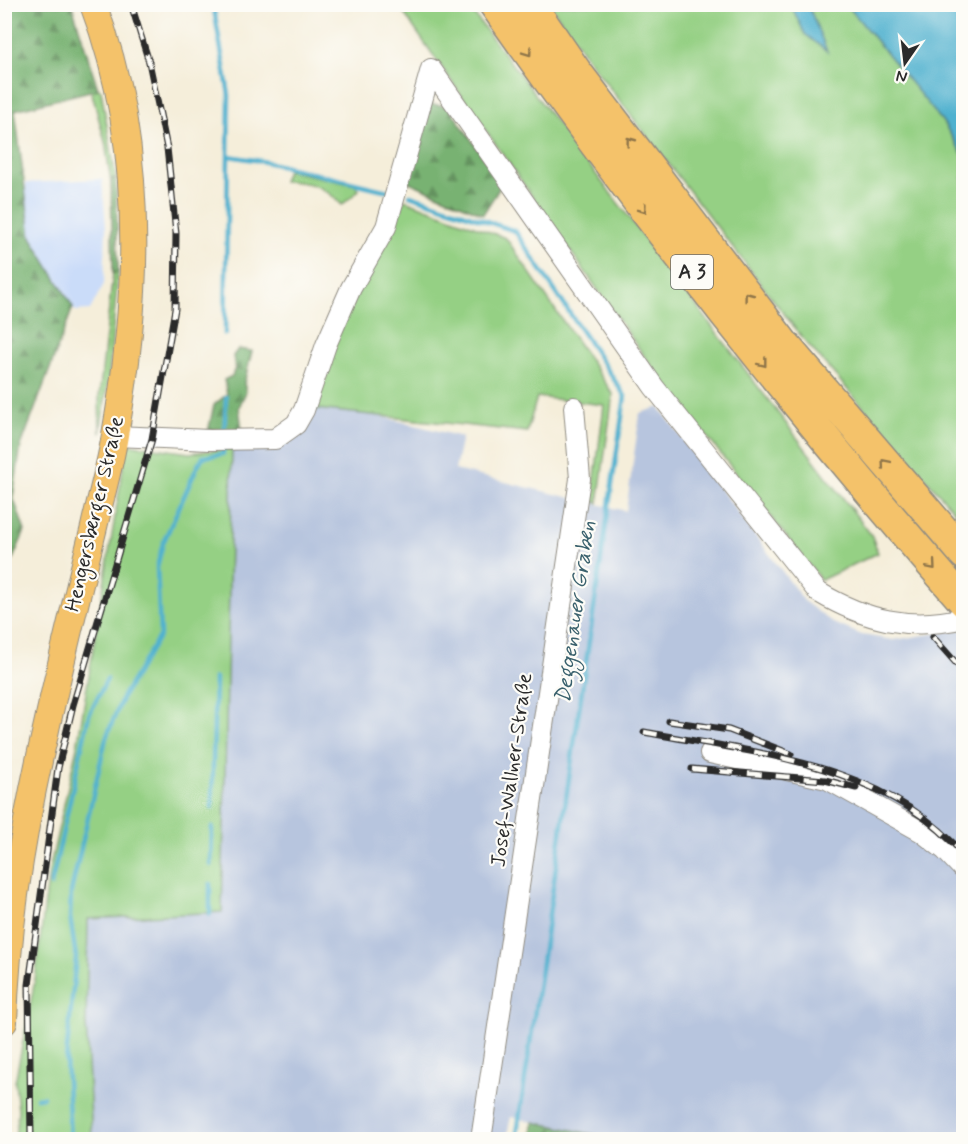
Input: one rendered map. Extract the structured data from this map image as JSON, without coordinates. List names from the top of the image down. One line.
{"streets":{"highway":["A 3"],"main road":["Hengersberger Straße"],"street":["Josef-Wallner-Straße"]},"water":["Deggenauer Graben"],"north":"bottom"}
